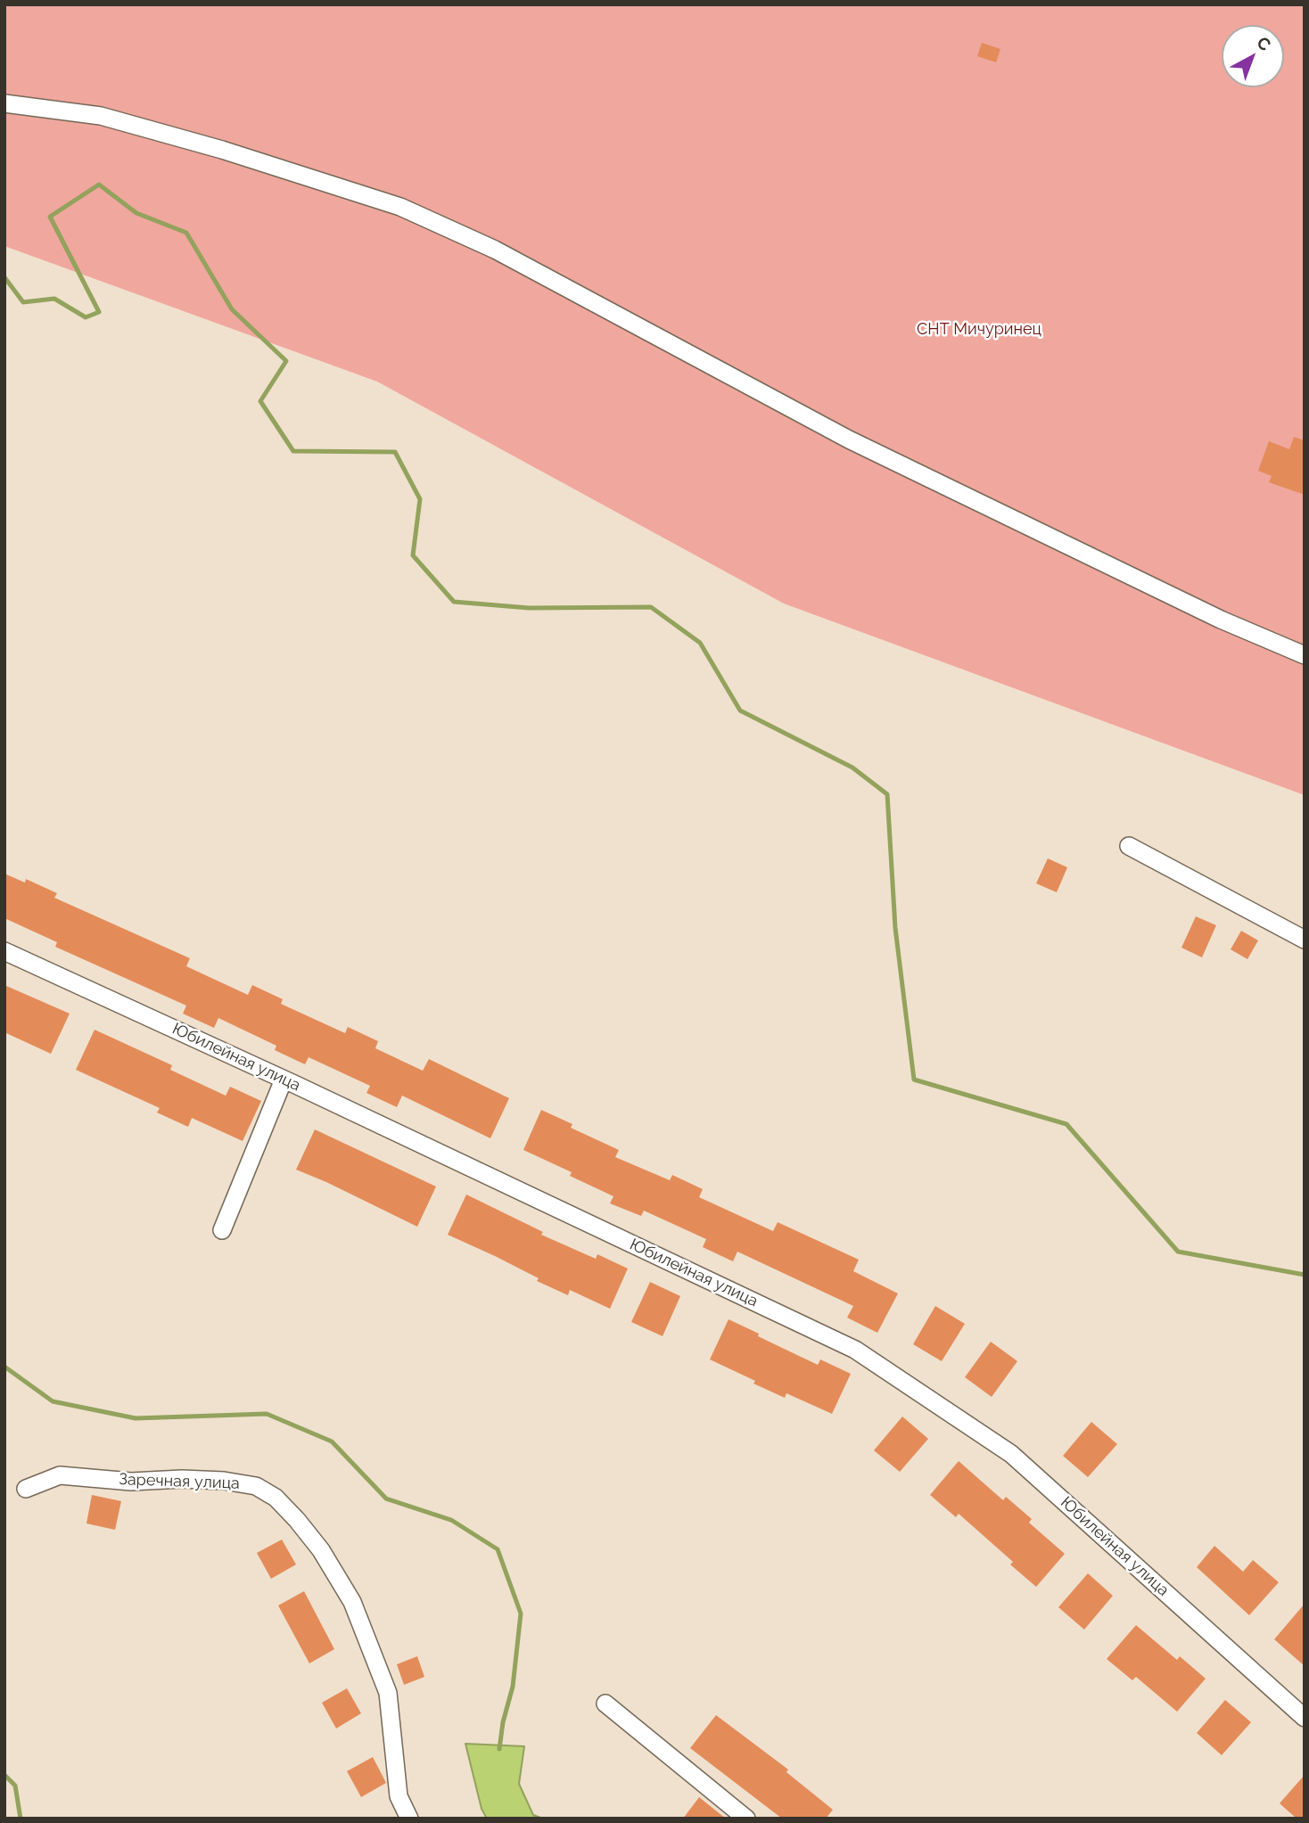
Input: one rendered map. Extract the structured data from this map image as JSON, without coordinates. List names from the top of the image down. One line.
{"streets":{"street":["Юбилейная улица","Заречная улица"]},"parks":["СНТ Мичуринец"],"north":"top right"}
